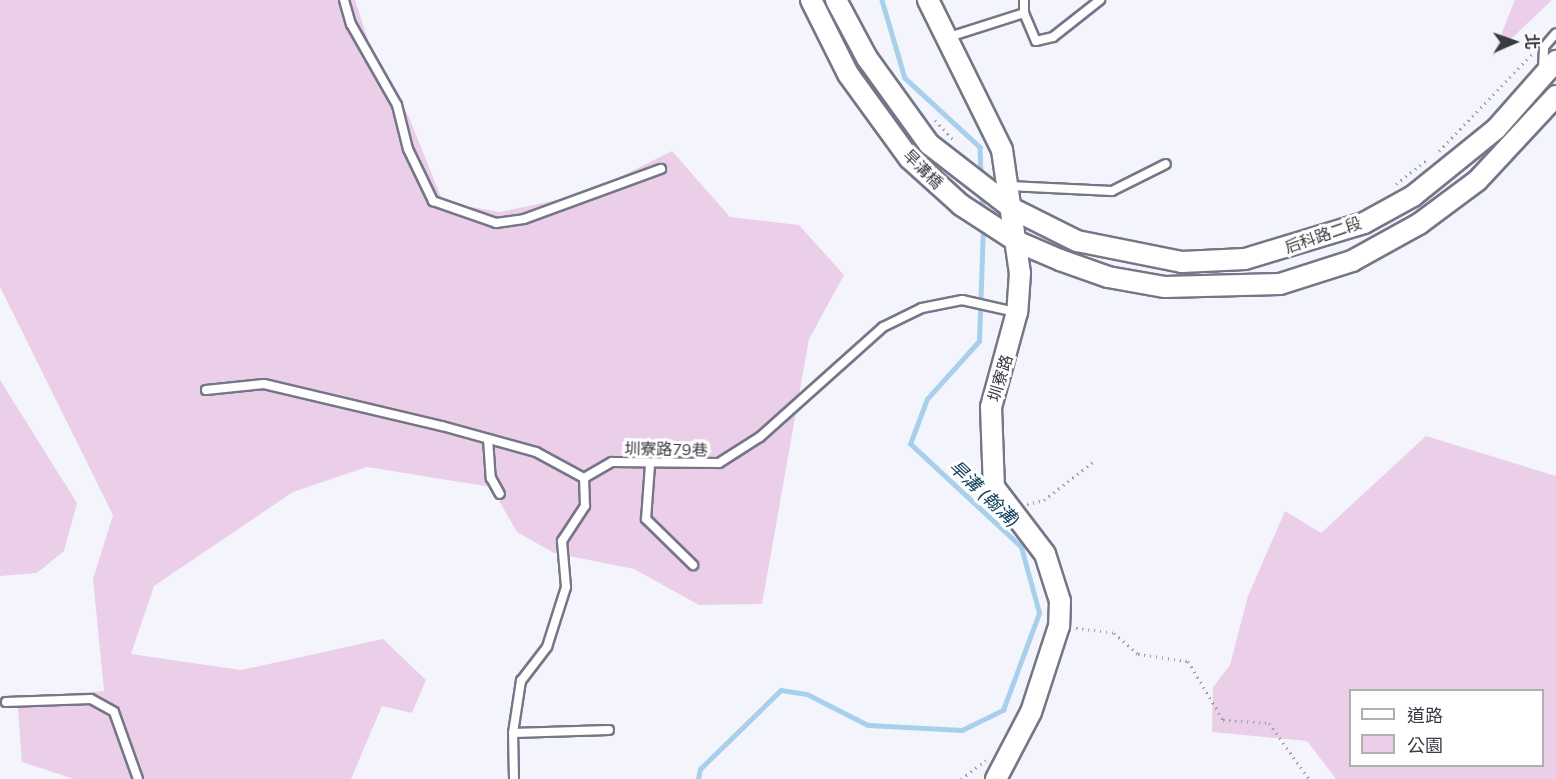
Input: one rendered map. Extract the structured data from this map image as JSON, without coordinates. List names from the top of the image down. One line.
{"streets":{"street":["旱溝橋","后科路二段","圳寮路"],"lane":["圳寮路79巷"]},"crossings":[["旱溝橋","后科路二段"],["旱溝橋","圳寮路"],["后科路二段","圳寮路"],["圳寮路","圳寮路79巷"]],"water":["旱溝 (翰溝)"],"legend":["道路","公園"],"north":"right"}
